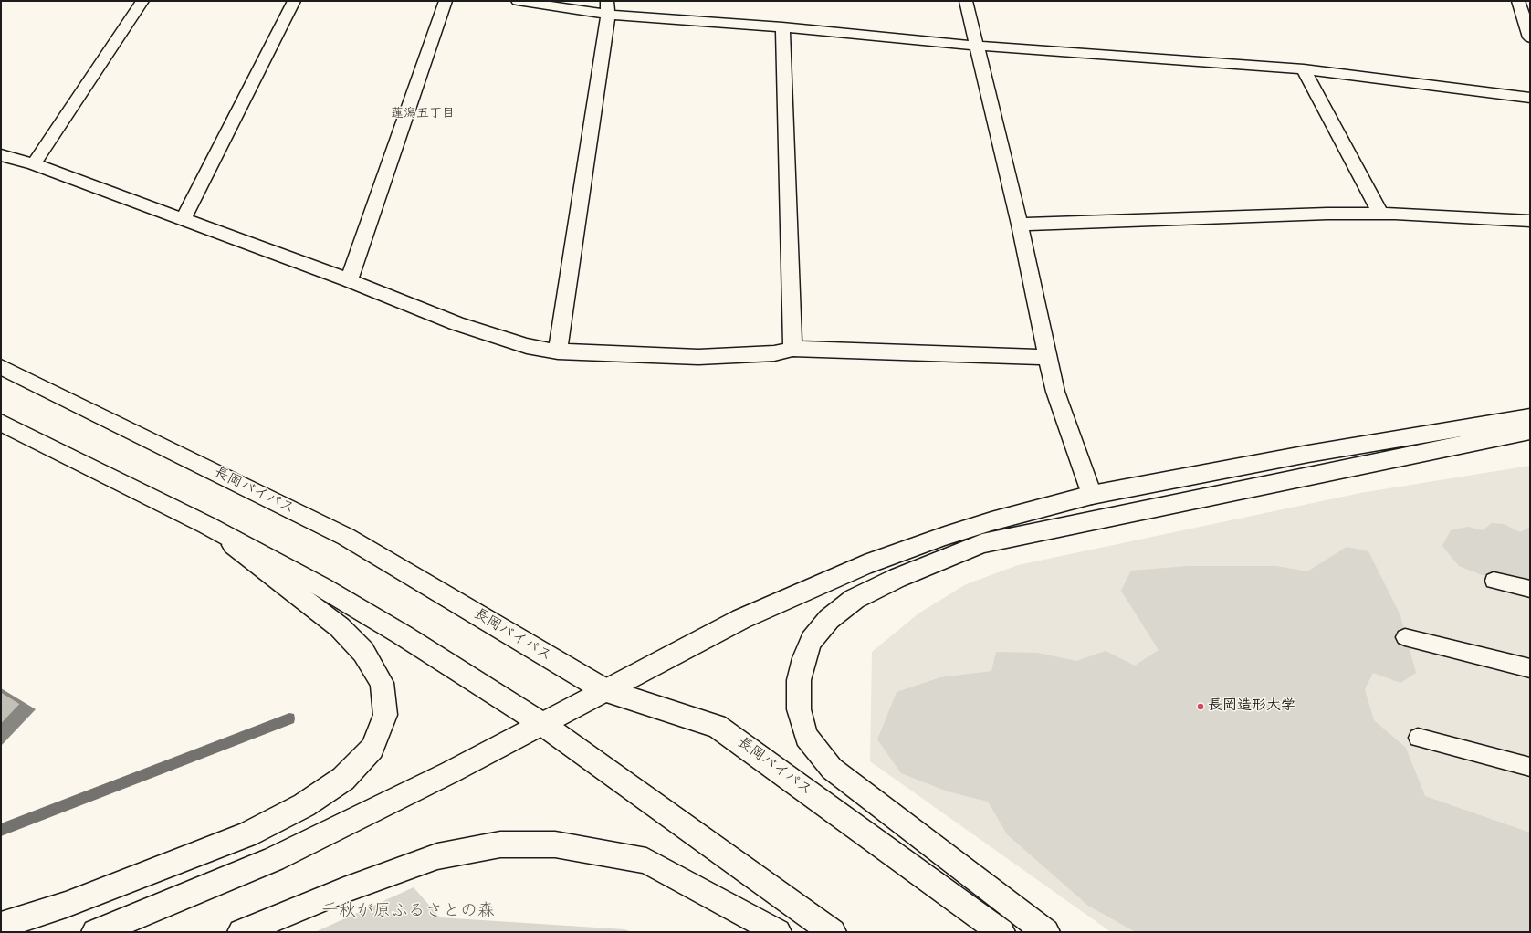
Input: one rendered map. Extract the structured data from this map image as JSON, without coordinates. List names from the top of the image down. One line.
{"streets":{"main road":["長岡バイパス"]},"districts":["蓮潟五丁目"],"parks":["千秋が原ふるさとの森"],"places":["長岡造形大学"]}
